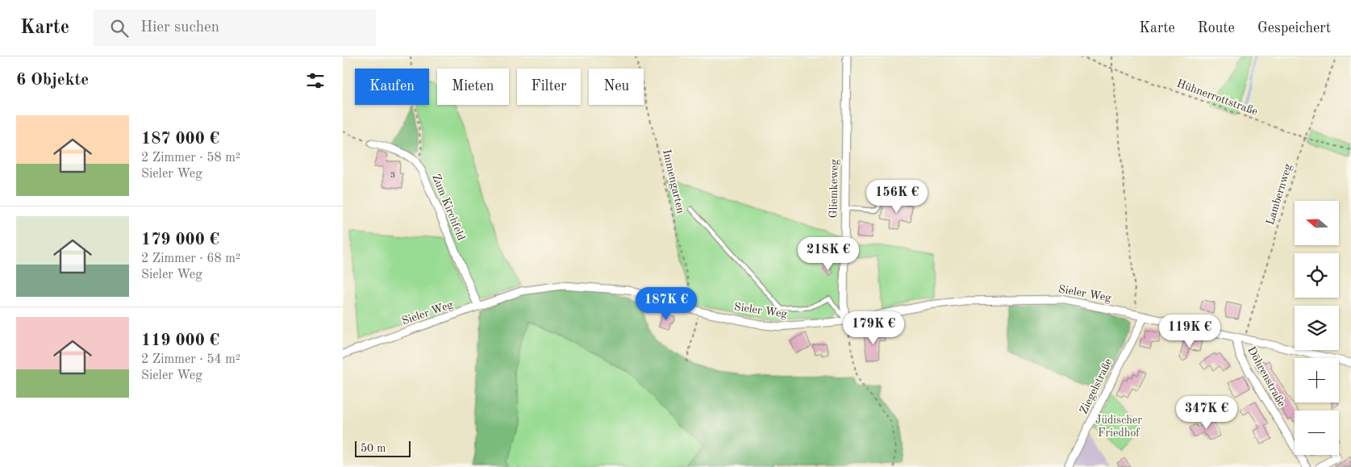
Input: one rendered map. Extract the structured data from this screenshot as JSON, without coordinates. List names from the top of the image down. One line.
{"streets":{"street":["Gliemkeweg","Zum Kirchfeld","Sieler Weg","Döhrenstraße","Ziegelstraße"],"path":["Hühnerrottstraße","Immengarten","Lambernweg"]},"crossings":[["Hühnerrottstraße","Lambernweg"],["Immengarten","Sieler Weg"],["Gliemkeweg","Sieler Weg"],["Lambernweg","Sieler Weg"],["Zum Kirchfeld","Sieler Weg"],["Sieler Weg","Döhrenstraße"],["Sieler Weg","Ziegelstraße"]],"parks":["Jüdischer Friedhof"],"house_numbers":["3"],"scale_bar":"50 m","north":"left","page":{"header":"Karte","search":"Hier suchen","nav":["Karte","Route","Gespeichert"],"heading":"6 Objekte","chip":["Kaufen","Mieten","Filter","Neu"],"list":[{"name":"187 000 €","note":"2 Zimmer · 58 m² · Sieler Weg"},{"name":"179 000 €","note":"2 Zimmer · 68 m² · Sieler Weg"},{"name":"119 000 €","note":"2 Zimmer · 54 m² · Sieler Weg"}],"price":["156K €","218K €","187K €","179K €","119K €","347K €"],"map_buttons":["+","−"],"scale":"50 m"}}
